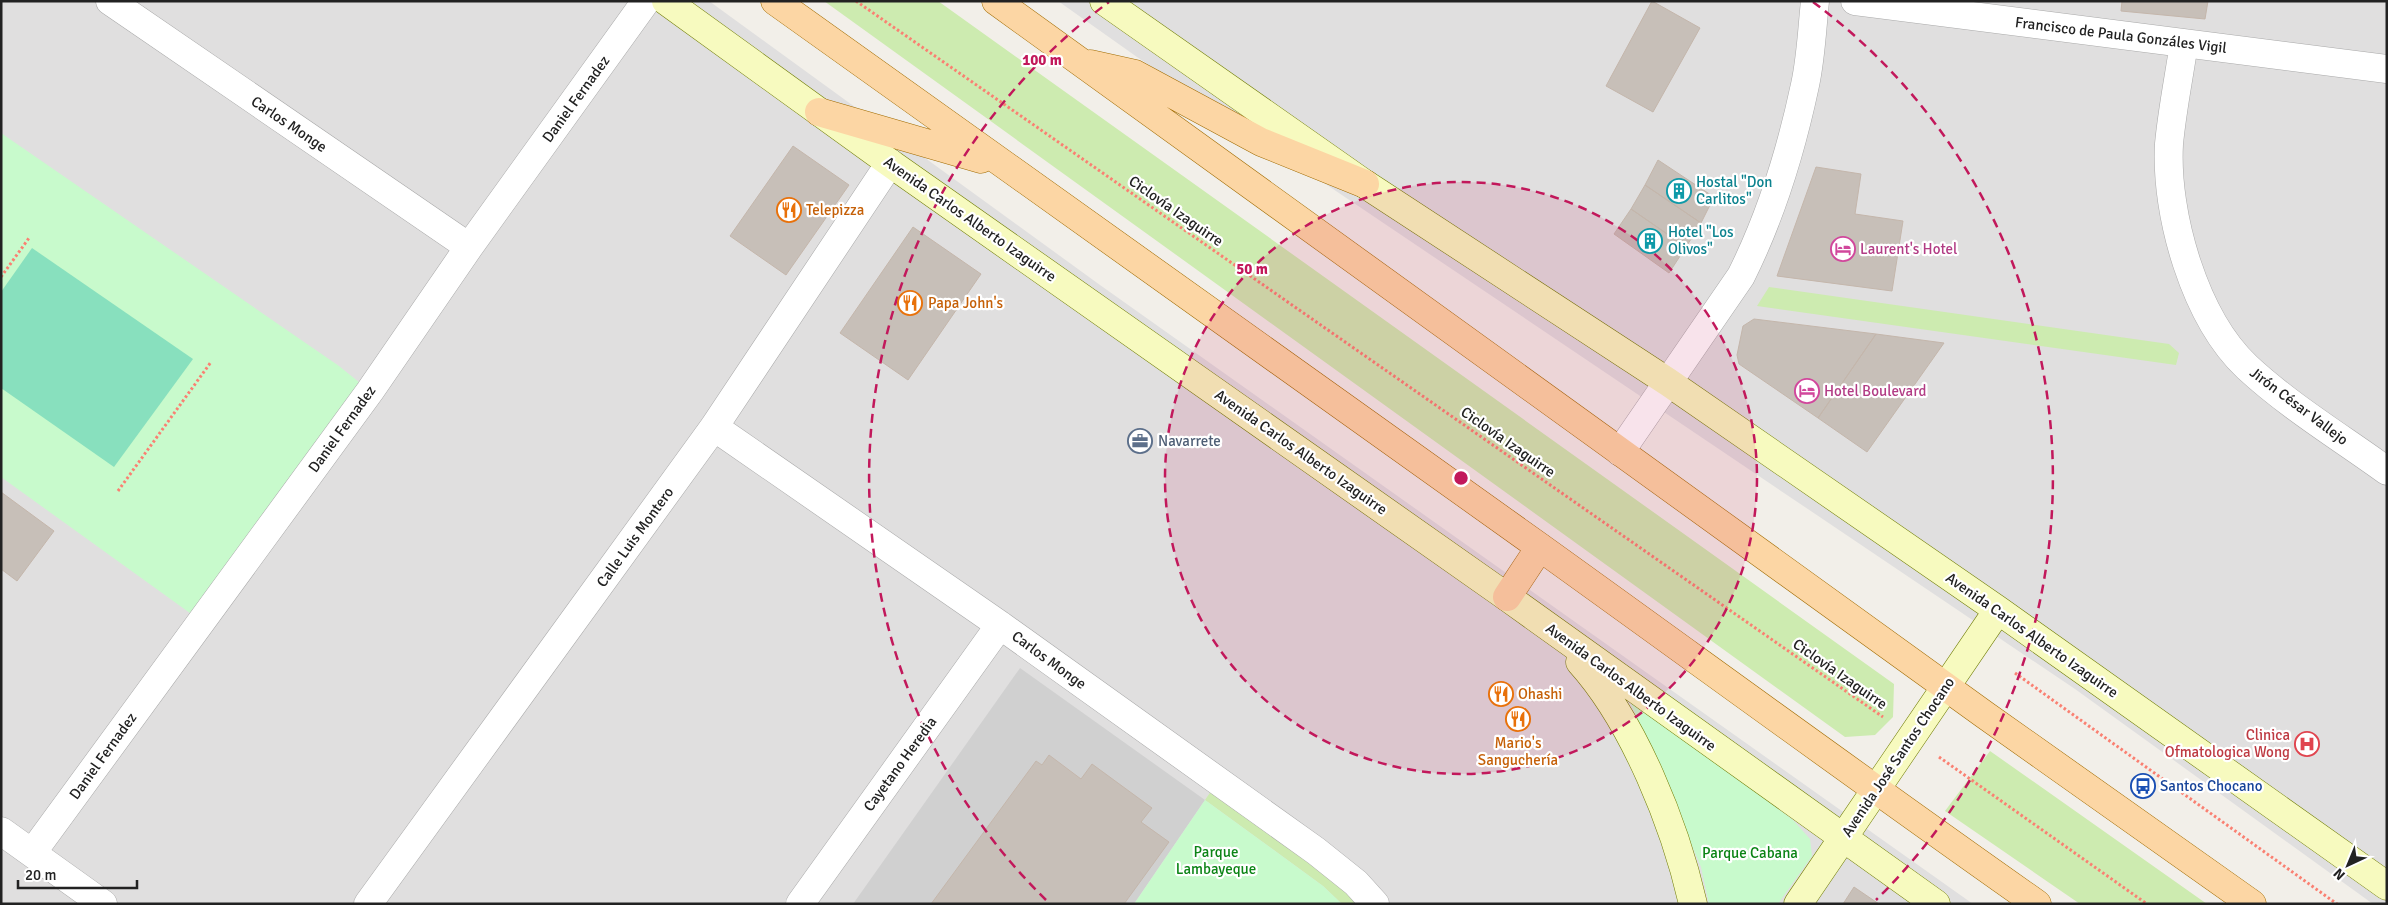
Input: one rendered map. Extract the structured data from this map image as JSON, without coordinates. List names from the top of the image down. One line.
{"streets":{"street":["Francisco de Paula Gonzáles Vigil","Daniel Fernadez","Carlos Monge","Avenida Carlos Alberto Izaguirre","Jirón César Vallejo","Calle Luis Montero","Avenida José Santos Chocano","Cayetano Heredia"],"path":["Ciclovía Izaguirre"]},"crossings":[["Francisco de Paula Gonzáles Vigil","Jirón César Vallejo"],["Daniel Fernadez","Carlos Monge"],["Carlos Monge","Calle Luis Montero"],["Carlos Monge","Cayetano Heredia"],["Ciclovía Izaguirre","Avenida José Santos Chocano"],["Avenida Carlos Alberto Izaguirre","Calle Luis Montero"],["Avenida Carlos Alberto Izaguirre","Avenida José Santos Chocano"]],"parks":["Parque Lambayeque","Parque Cabana"],"places":{"building":["Hostal \"Don Carlitos\"","Hotel \"Los Olivos\""],"restaurant":["Telepizza","Papa John's","Ohashi","Mario's Sanguchería"],"hotel":["Laurent's Hotel","Hotel Boulevard"],"office":["Navarrete"],"hospital":["Clinica Ofmatologica Wong"],"bus stop":["Santos Chocano"]},"scale_bar":"20 m","north":"bottom left","rings":["100 m","50 m"]}
